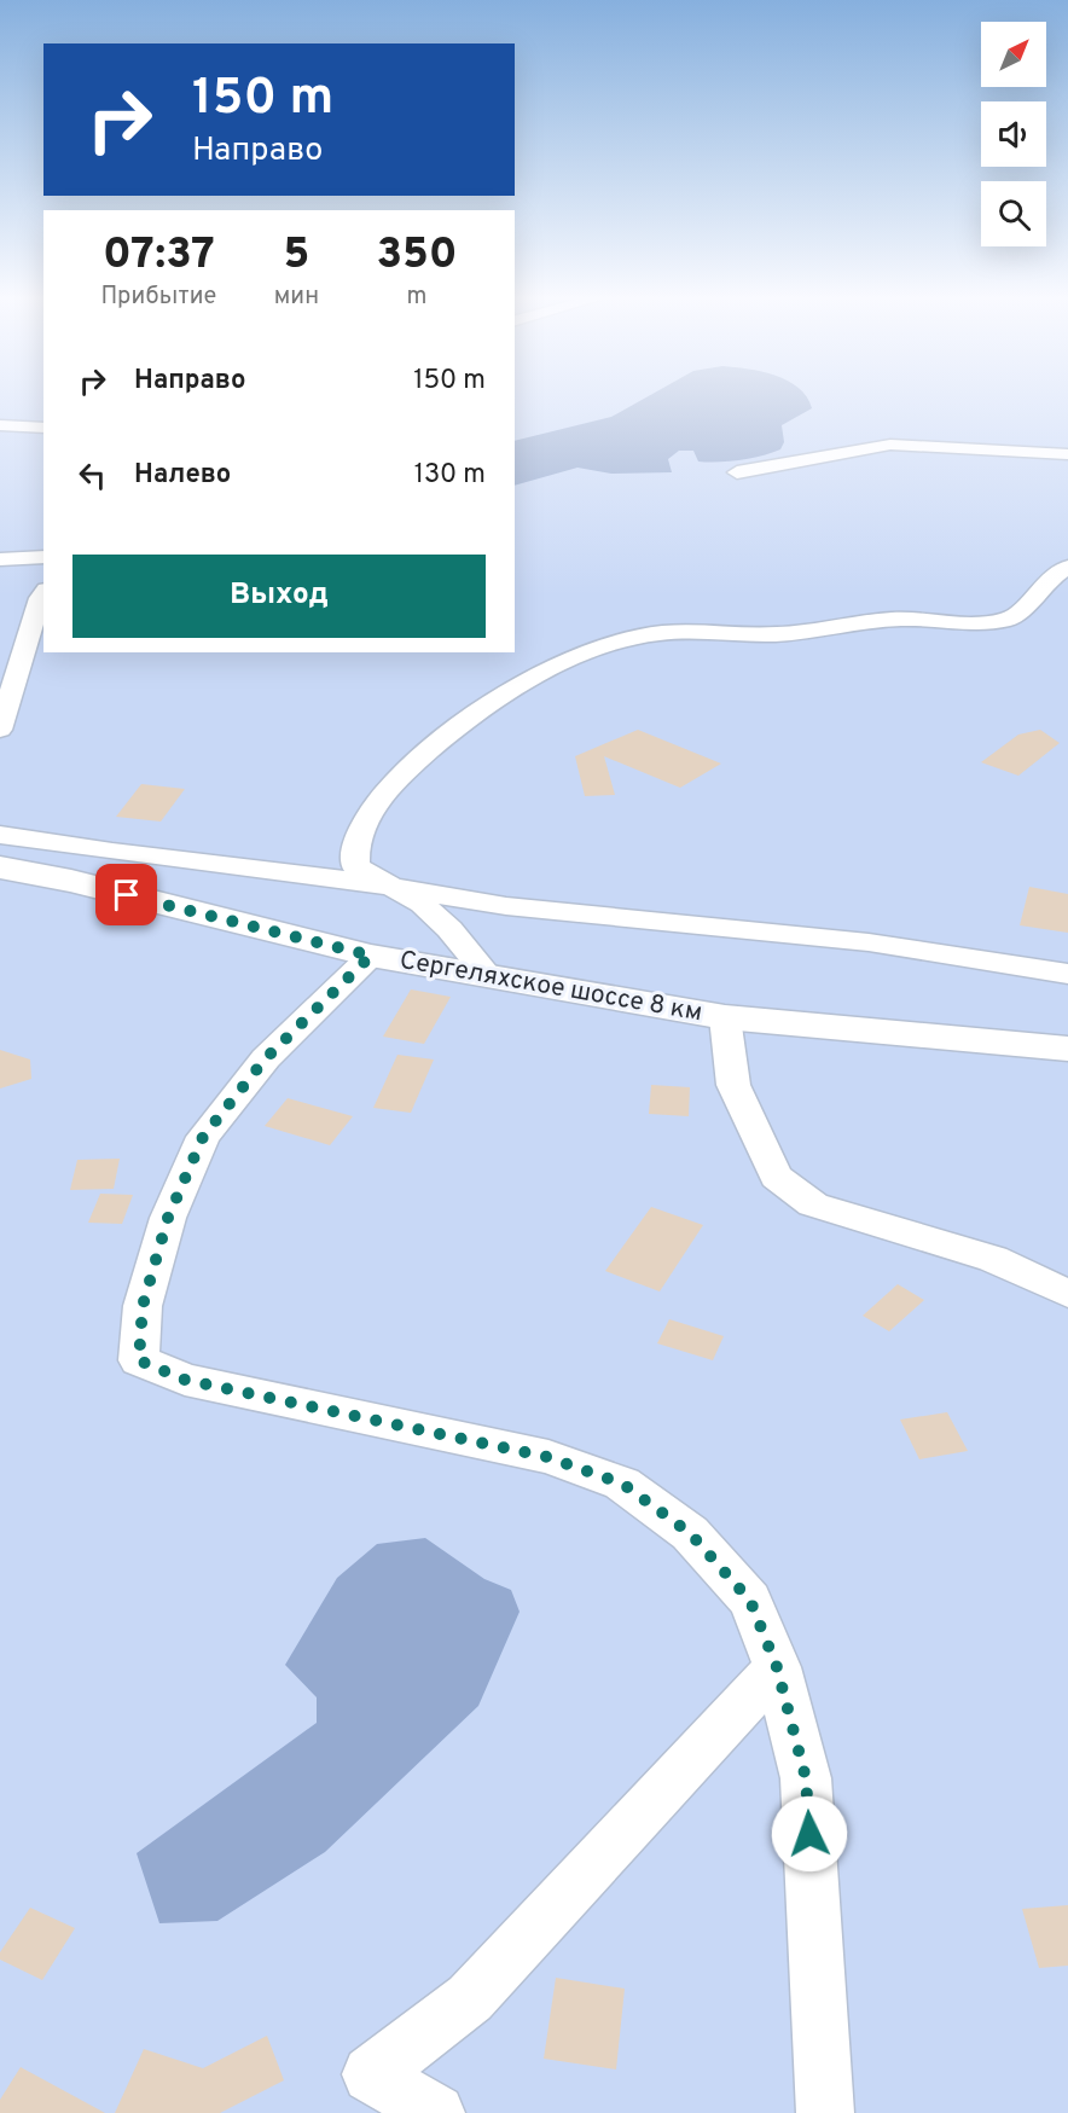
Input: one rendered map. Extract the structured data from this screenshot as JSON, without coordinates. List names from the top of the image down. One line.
{"streets":{"main road":["Сергеляхское шоссе 8 км"]},"north":"top right","page":{"turn":["150 m","Направо"],"eta":["07:37","Прибытие","5","мин","350","m"],"list":[{"name":"Направо","value":"150 m"},{"name":"Налево","value":"130 m"}],"buttons":"Выход"}}
